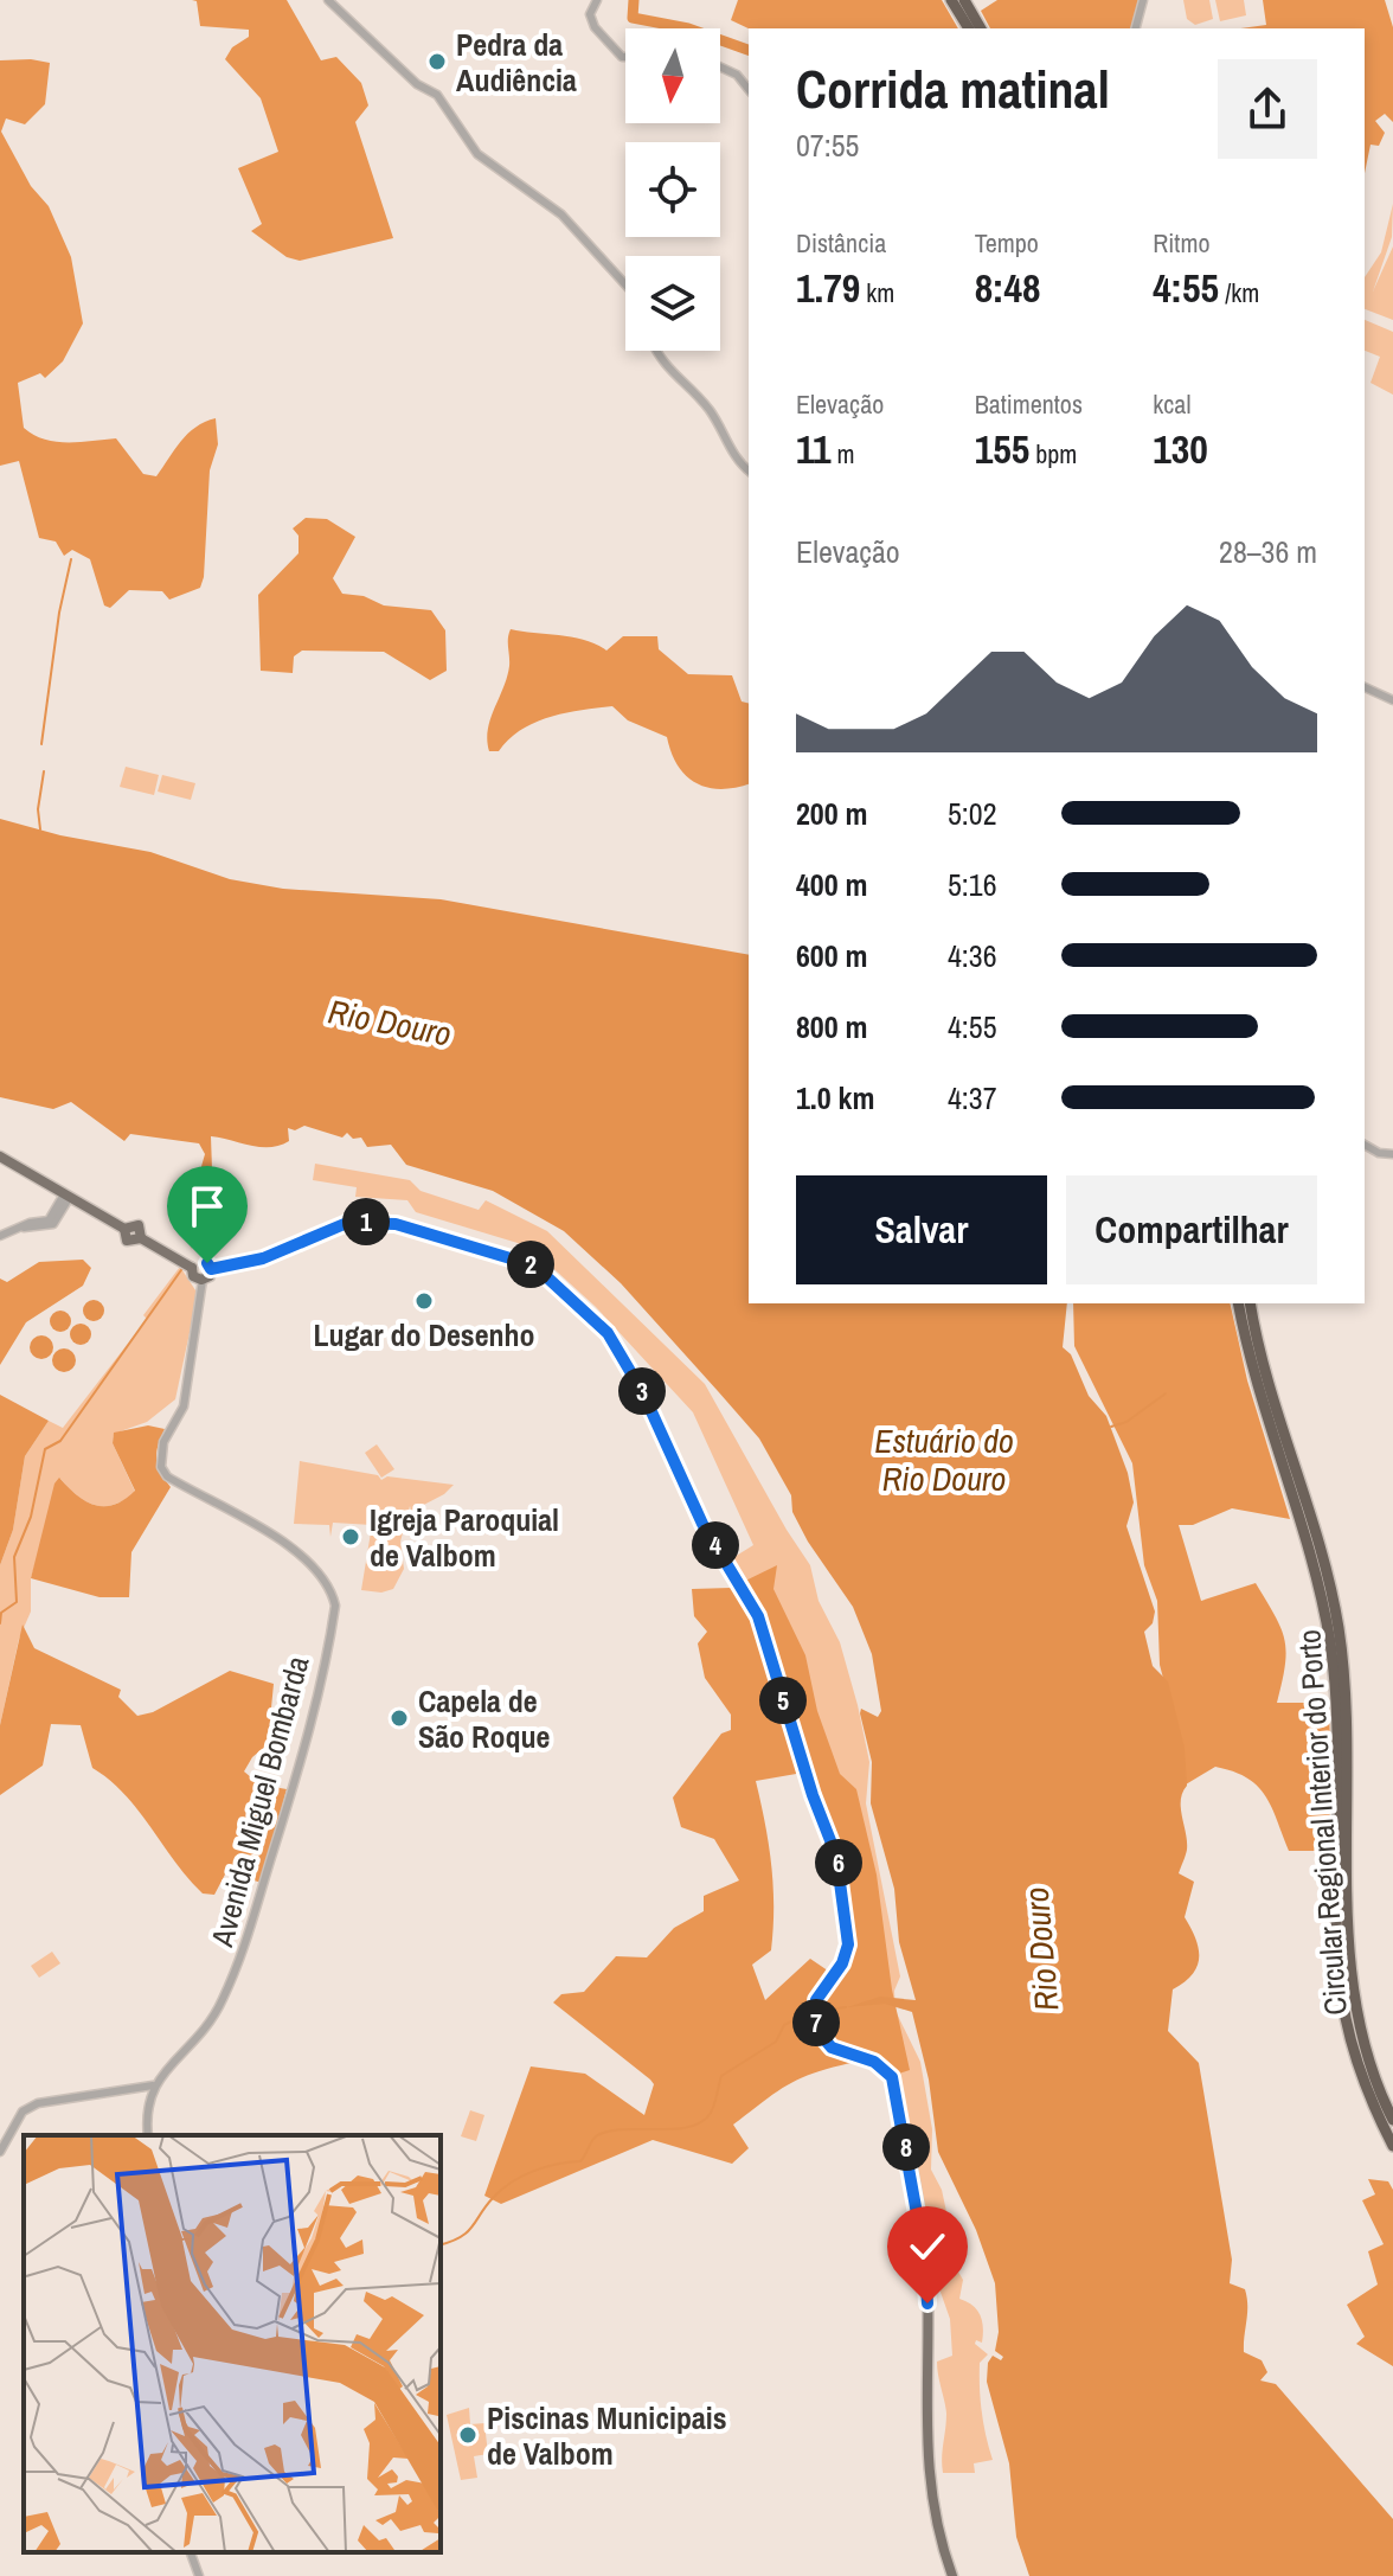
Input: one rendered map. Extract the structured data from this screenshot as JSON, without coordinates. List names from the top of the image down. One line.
{"streets":{"highway":["Circular Regional Interior do Porto"],"street":["Avenida Miguel Bombarda"]},"water":["Rio Douro","Estuário do Rio Douro"],"places":["Pedra da Audiência","Lugar do Desenho","Igreja Paroquial de Valbom","Capela de São Roque","Piscinas Municipais de Valbom"],"north":"bottom","page":{"heading":["Corrida matinal","07:55"],"stats":[["Distância","1.79 km"],["Tempo","8:48"],["Ritmo","4:55 /km"],["Elevação","11 m"],["Batimentos","155 bpm"],["kcal","130"]],"chart":["Elevação","28–36 m"],"list":[{"name":"200 m","note":"5:02"},{"name":"400 m","note":"5:16"},{"name":"600 m","note":"4:36"},{"name":"800 m","note":"4:55"},{"name":"1.0 km","note":"4:37"}],"buttons":["Salvar","Compartilhar"],"pins":["1","2","3","4","5","6","7","8"]}}
